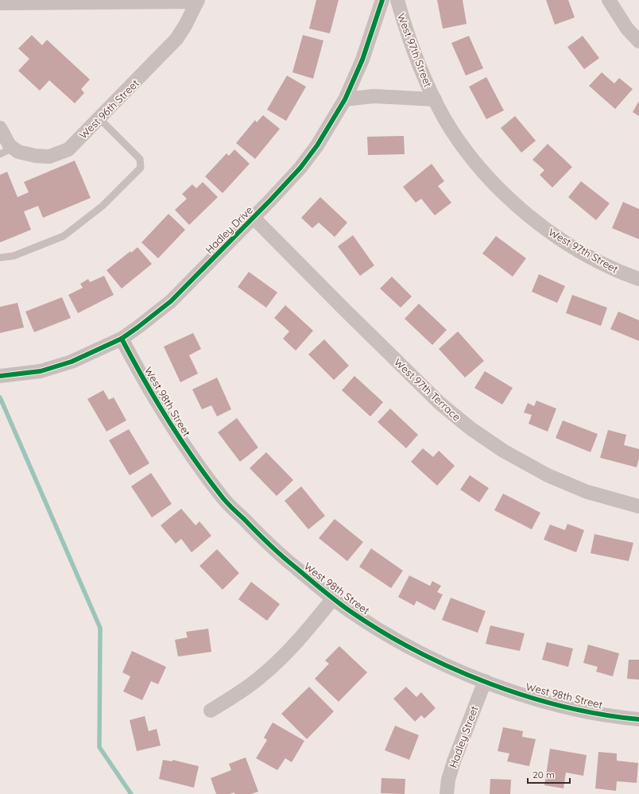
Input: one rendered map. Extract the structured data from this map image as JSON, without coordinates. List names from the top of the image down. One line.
{"streets":{"street":["West 97th Street","West 96th Street","Hadley Drive","West 97th Terrace","West 98th Street","Hadley Street"]},"crossings":[["West 97th Street","Hadley Drive"],["Hadley Drive","West 97th Terrace"],["Hadley Drive","West 98th Street"],["West 98th Street","Hadley Street"]],"scale_bar":"20 m"}
